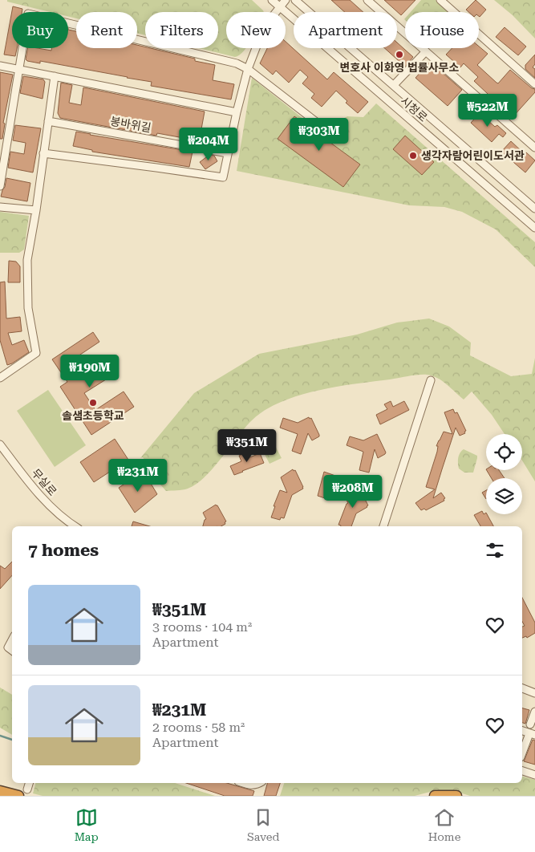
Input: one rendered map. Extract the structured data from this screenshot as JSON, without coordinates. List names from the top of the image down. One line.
{"streets":{"street":["시청로","봉바위길","무실로"]},"places":["변호사 이화영 법률사무소","생각자람어린이도서관","솔샘초등학교"],"page":{"chip":["Buy","Rent","Filters","New","Apartment","House"],"price":["₩522M","₩303M","₩204M","₩190M","₩351M","₩231M","₩208M"],"heading":"7 homes","list":[{"name":"₩351M","note":"3 rooms · 104 m² · Apartment"},{"name":"₩231M","note":"2 rooms · 58 m² · Apartment"}],"tabs":["Map","Saved","Home"]}}
